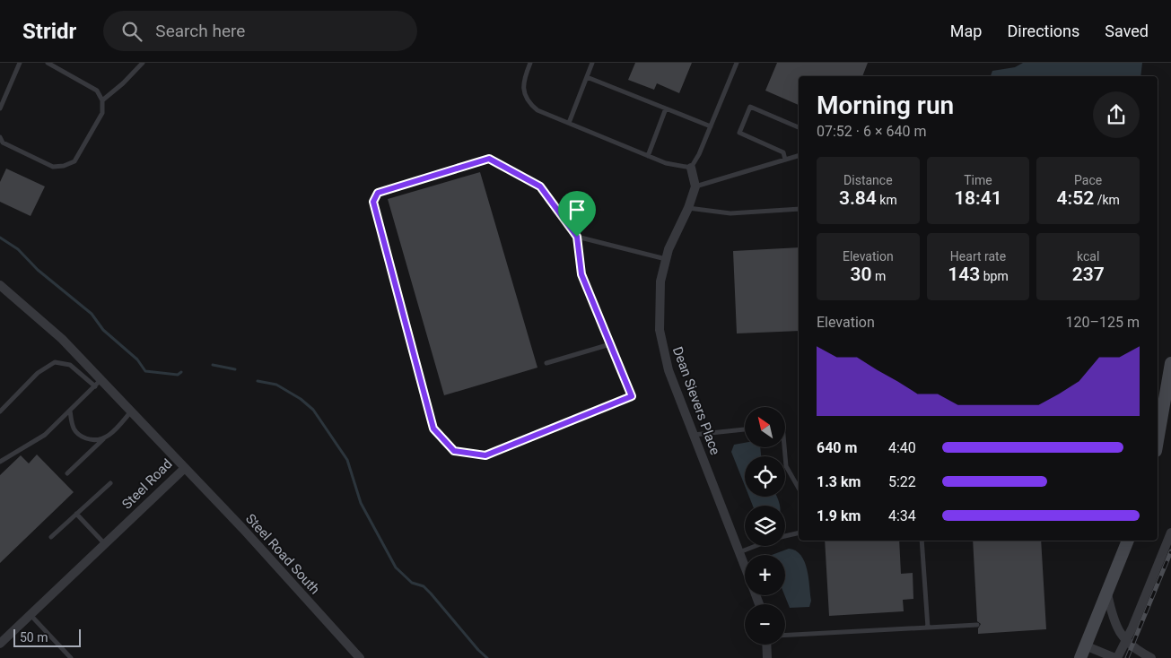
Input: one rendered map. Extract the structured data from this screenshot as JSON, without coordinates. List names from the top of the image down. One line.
{"streets":{"street":["Dean Sievers Place","Steel Road","Steel Road South"]},"crossings":[["Steel Road","Steel Road South"]],"scale_bar":"50 m","north":"top left","page":{"header":"Stridr","search":"Search here","nav":["Map","Directions","Saved"],"heading":["Morning run","07:52 · 6 × 640 m"],"stats":[["Distance","3.84 km"],["Time","18:41"],["Pace","4:52 /km"],["Elevation","30 m"],["Heart rate","143 bpm"],["kcal","237"]],"chart":["Elevation","120–125 m"],"map_buttons":["+","−"],"list":[{"name":"640 m","note":"4:40"},{"name":"1.3 km","note":"5:22"},{"name":"1.9 km","note":"4:34"}],"scale":"50 m"}}
